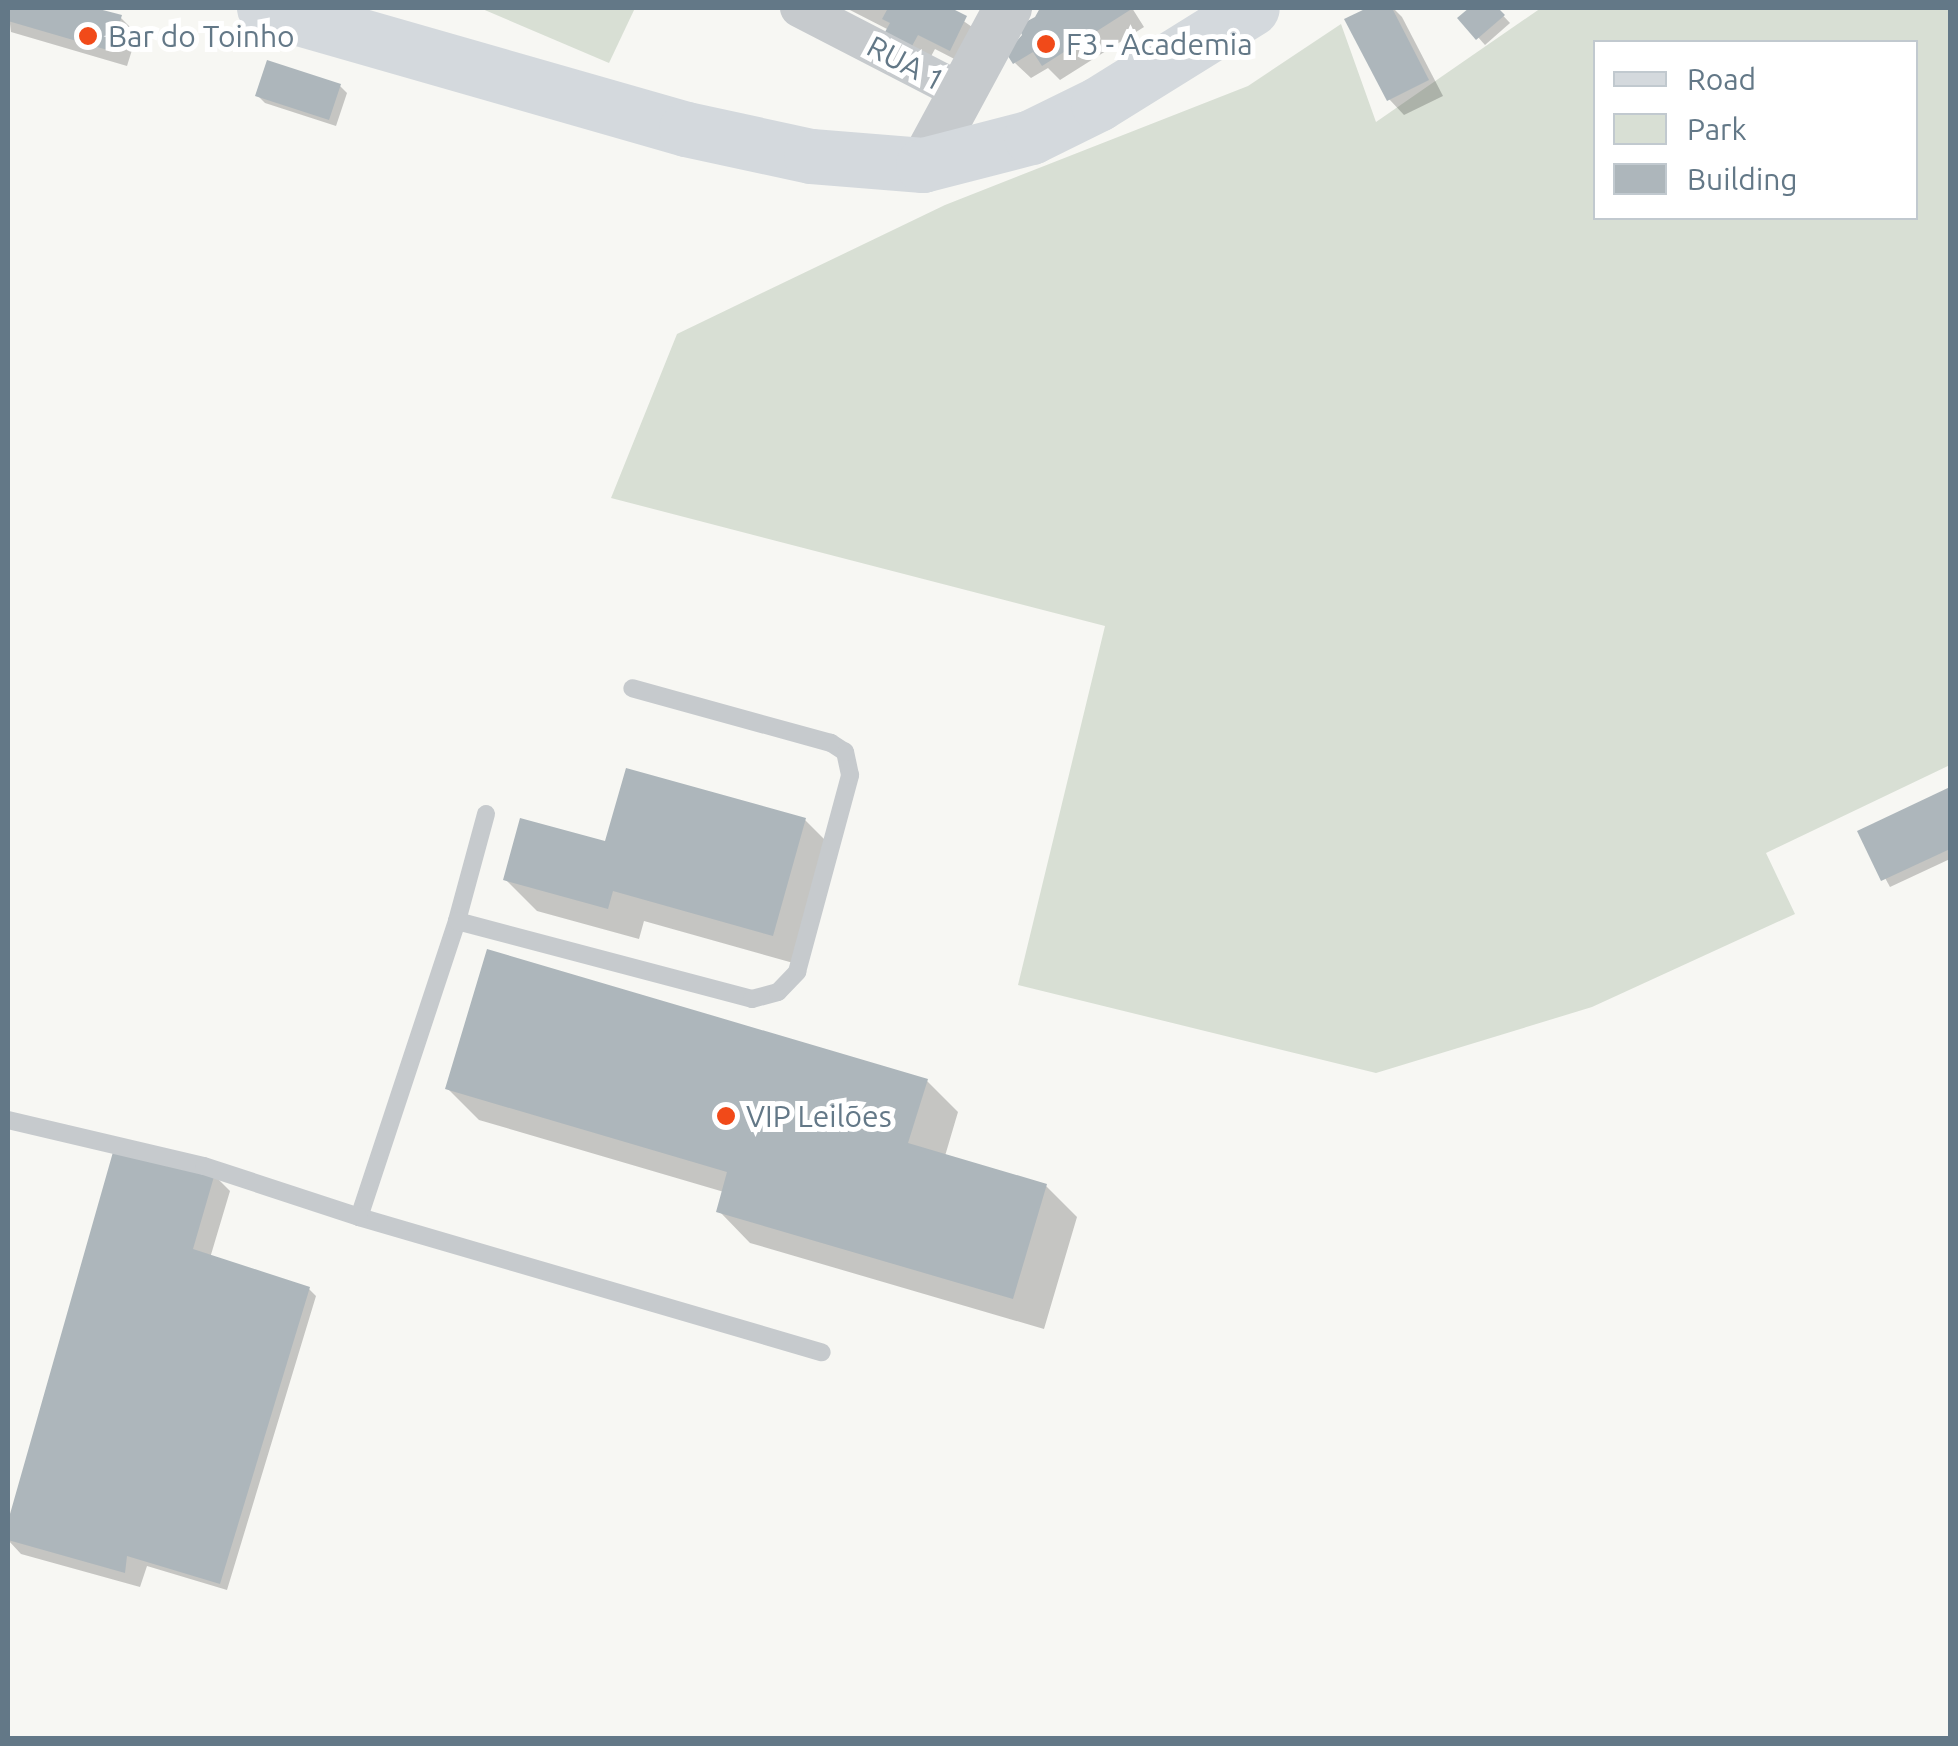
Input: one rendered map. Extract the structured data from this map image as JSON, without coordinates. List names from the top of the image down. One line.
{"streets":{"street":["RUA 1"]},"places":["Bar do Toinho","F3 - Academia","VIP Leilões"],"legend":["Road","Park","Building"]}
